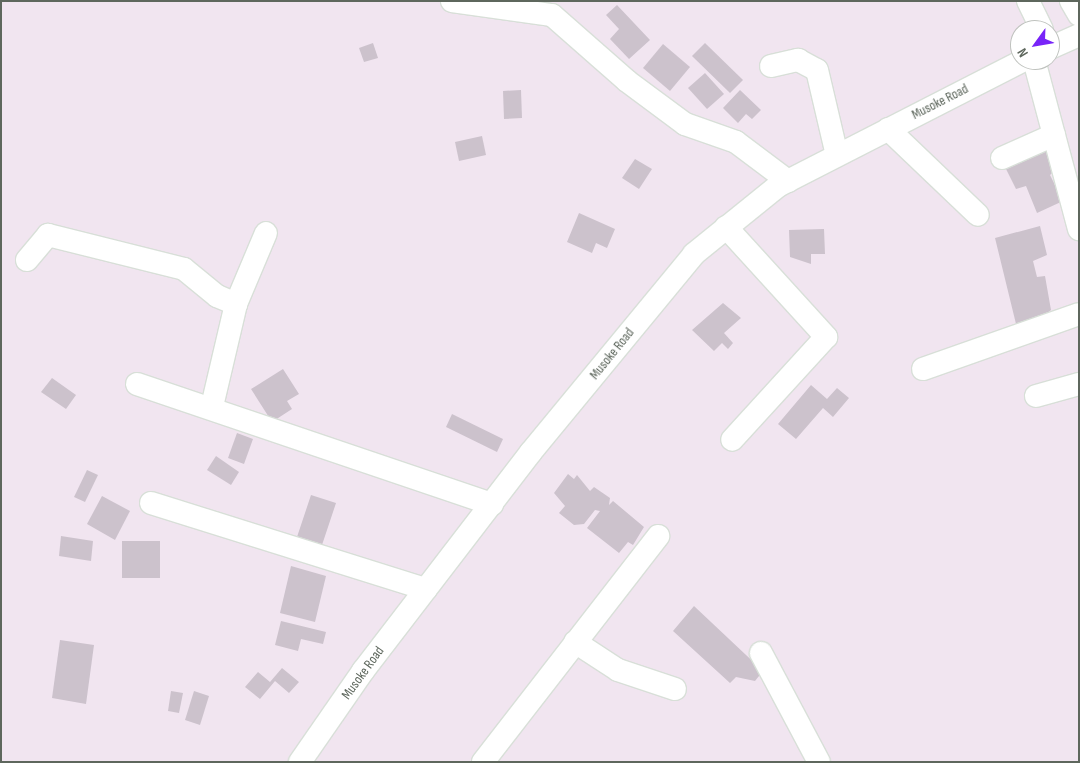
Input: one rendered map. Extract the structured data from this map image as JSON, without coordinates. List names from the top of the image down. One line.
{"streets":{"street":["Musoke Road"]},"north":"bottom left"}
